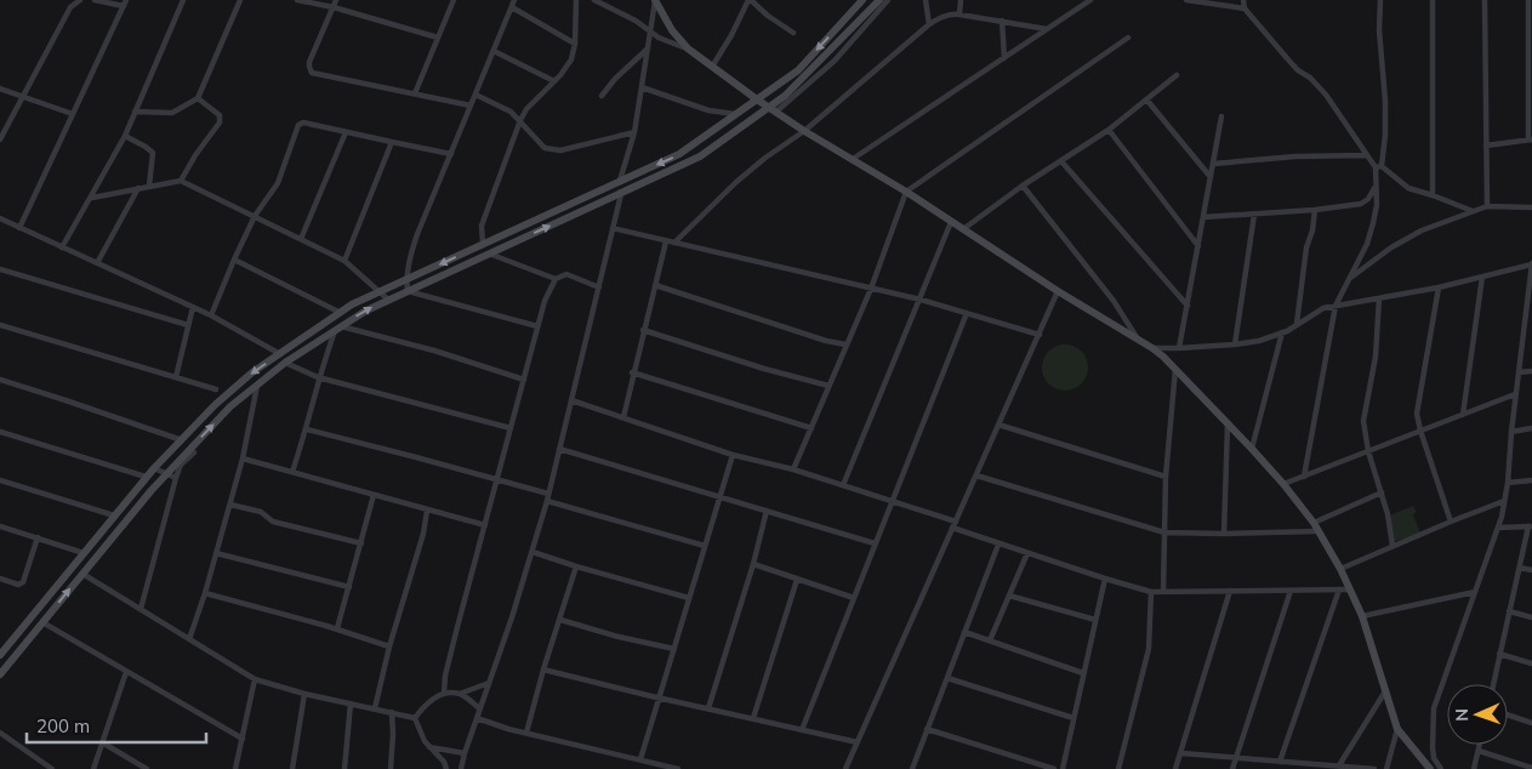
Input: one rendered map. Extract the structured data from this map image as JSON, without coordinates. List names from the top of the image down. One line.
{"scale_bar":"200 m","north":"left"}
